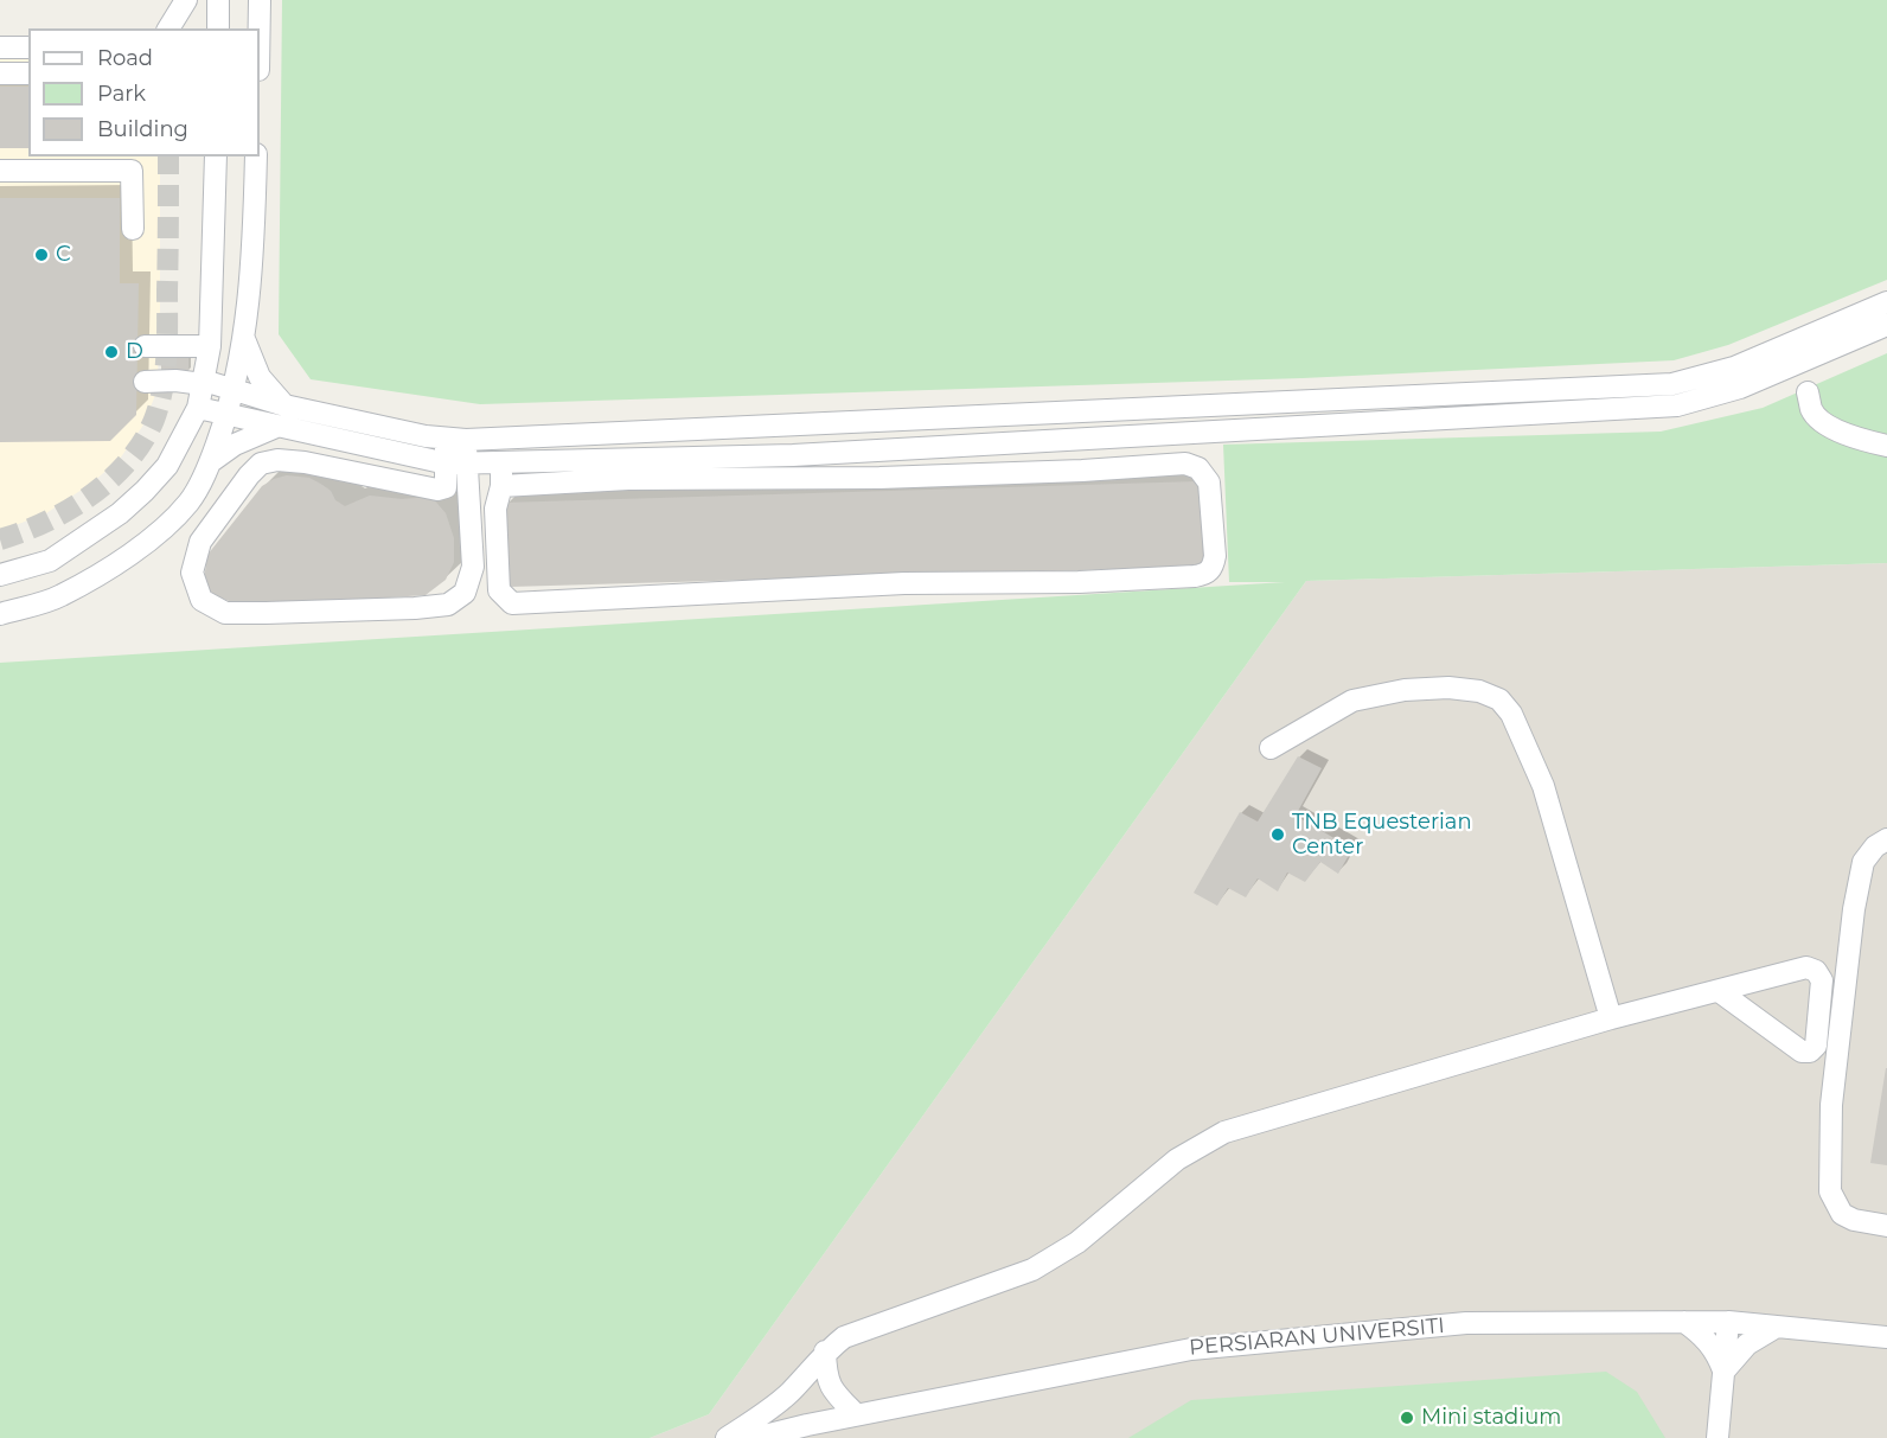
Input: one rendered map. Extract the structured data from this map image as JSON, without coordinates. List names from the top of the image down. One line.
{"streets":{"street":["PERSIARAN UNIVERSITI"]},"places":["C","D","TNB Equesterian Center","Mini stadium"],"legend":["Road","Park","Building"]}
